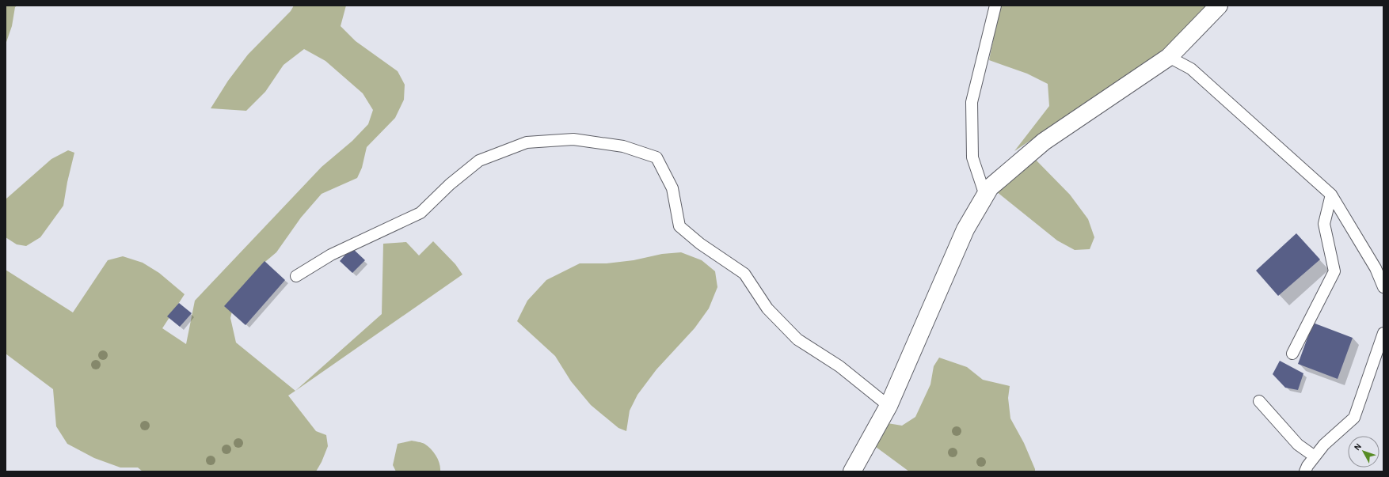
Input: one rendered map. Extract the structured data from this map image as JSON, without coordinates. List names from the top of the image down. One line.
{"north":"top left"}
